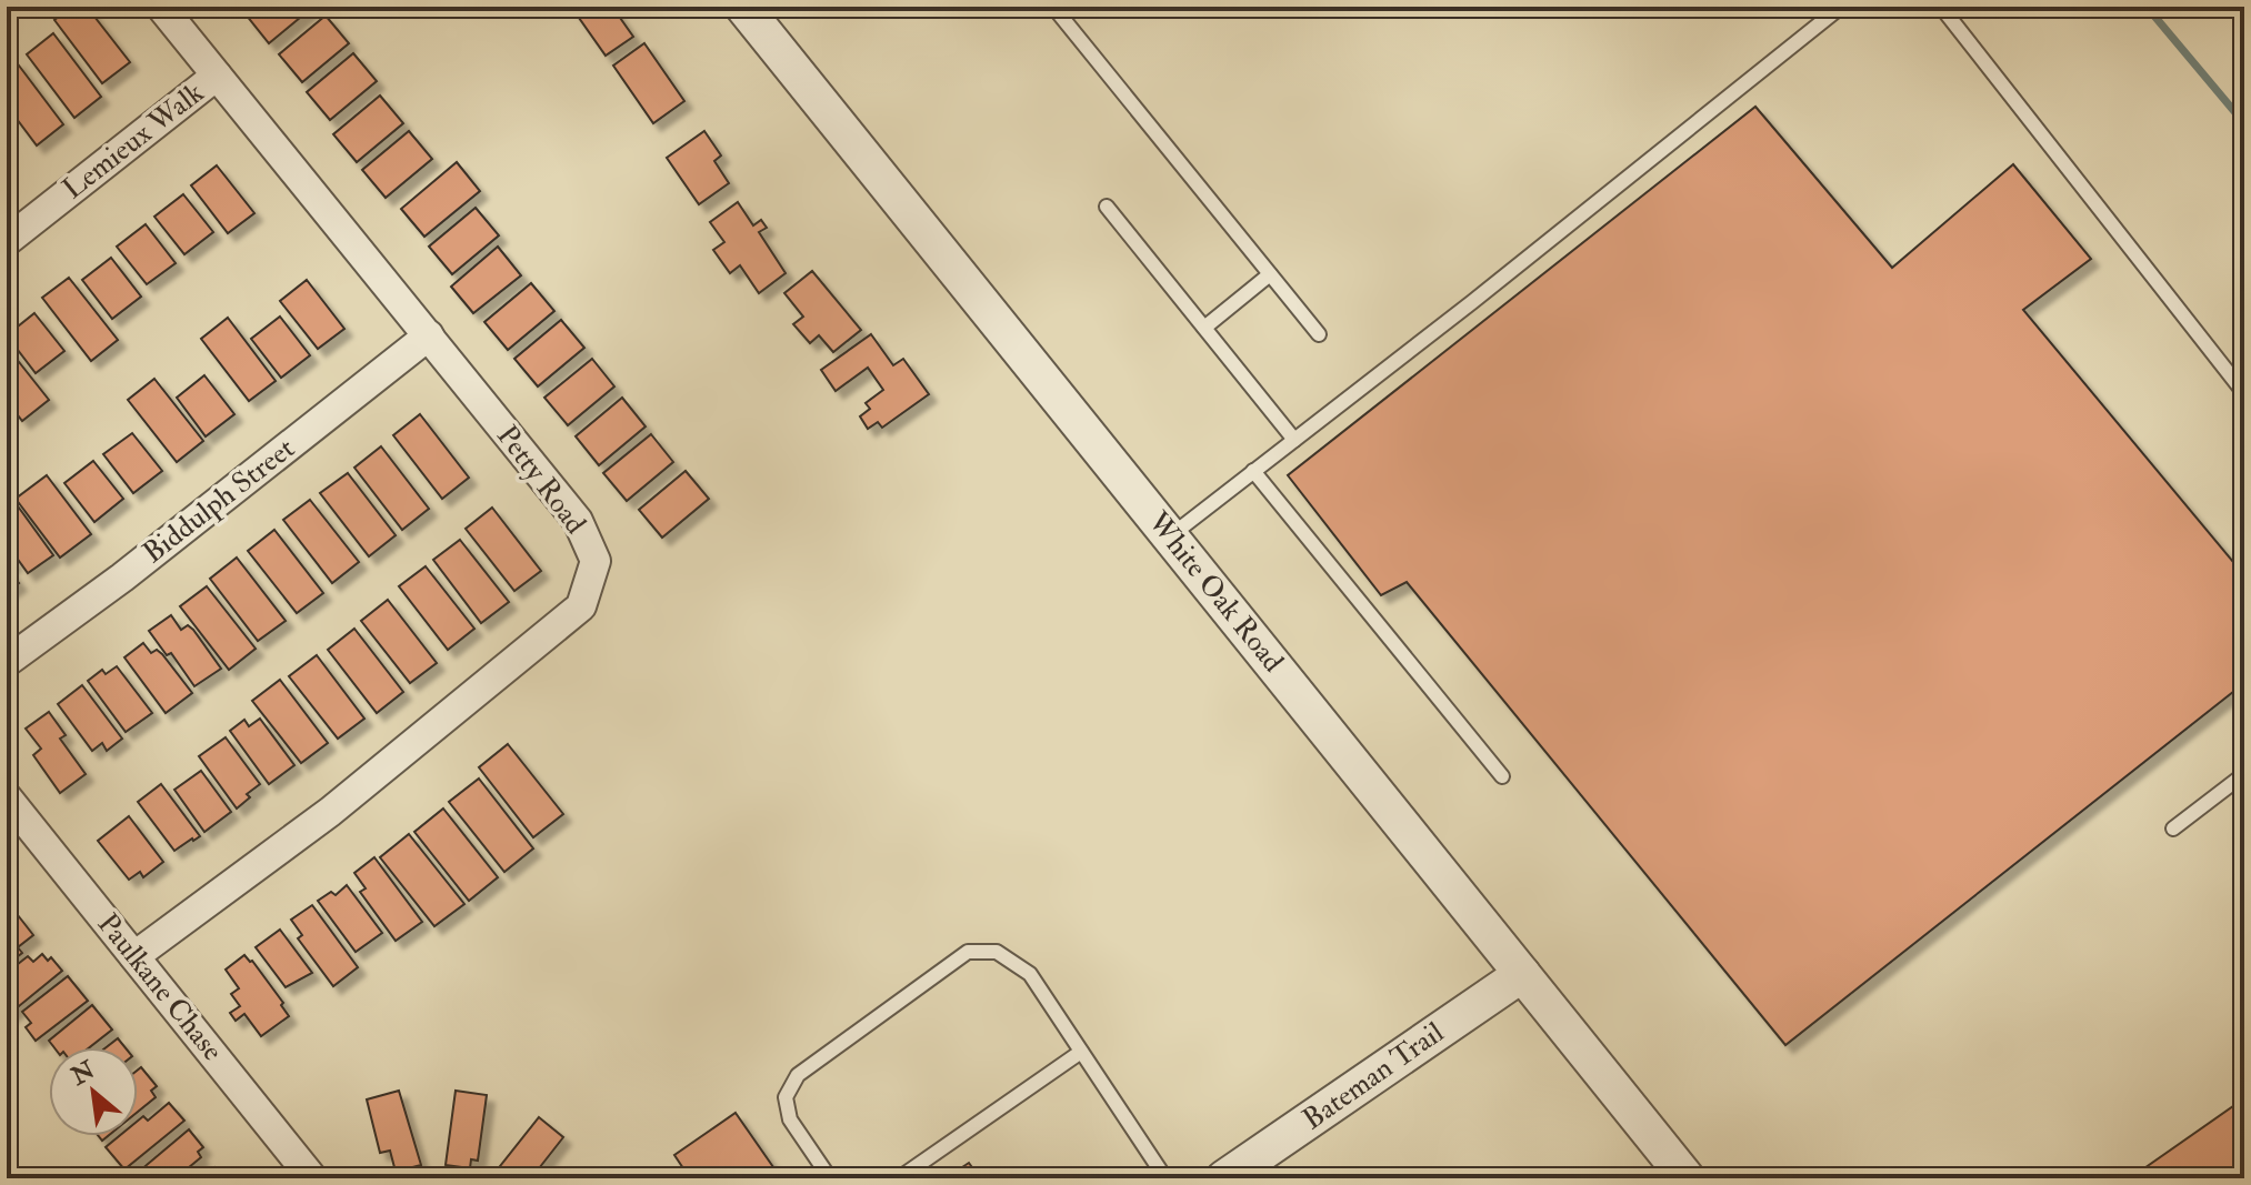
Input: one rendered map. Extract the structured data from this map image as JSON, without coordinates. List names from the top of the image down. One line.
{"streets":{"street":["Lemieux Walk","Petty Road","Biddulph Street","White Oak Road","Paulkane Chase","Bateman Trail"]},"crossings":[["Lemieux Walk","Petty Road"],["Petty Road","Biddulph Street"],["Petty Road","Paulkane Chase"],["White Oak Road","Bateman Trail"]],"north":"top left"}
